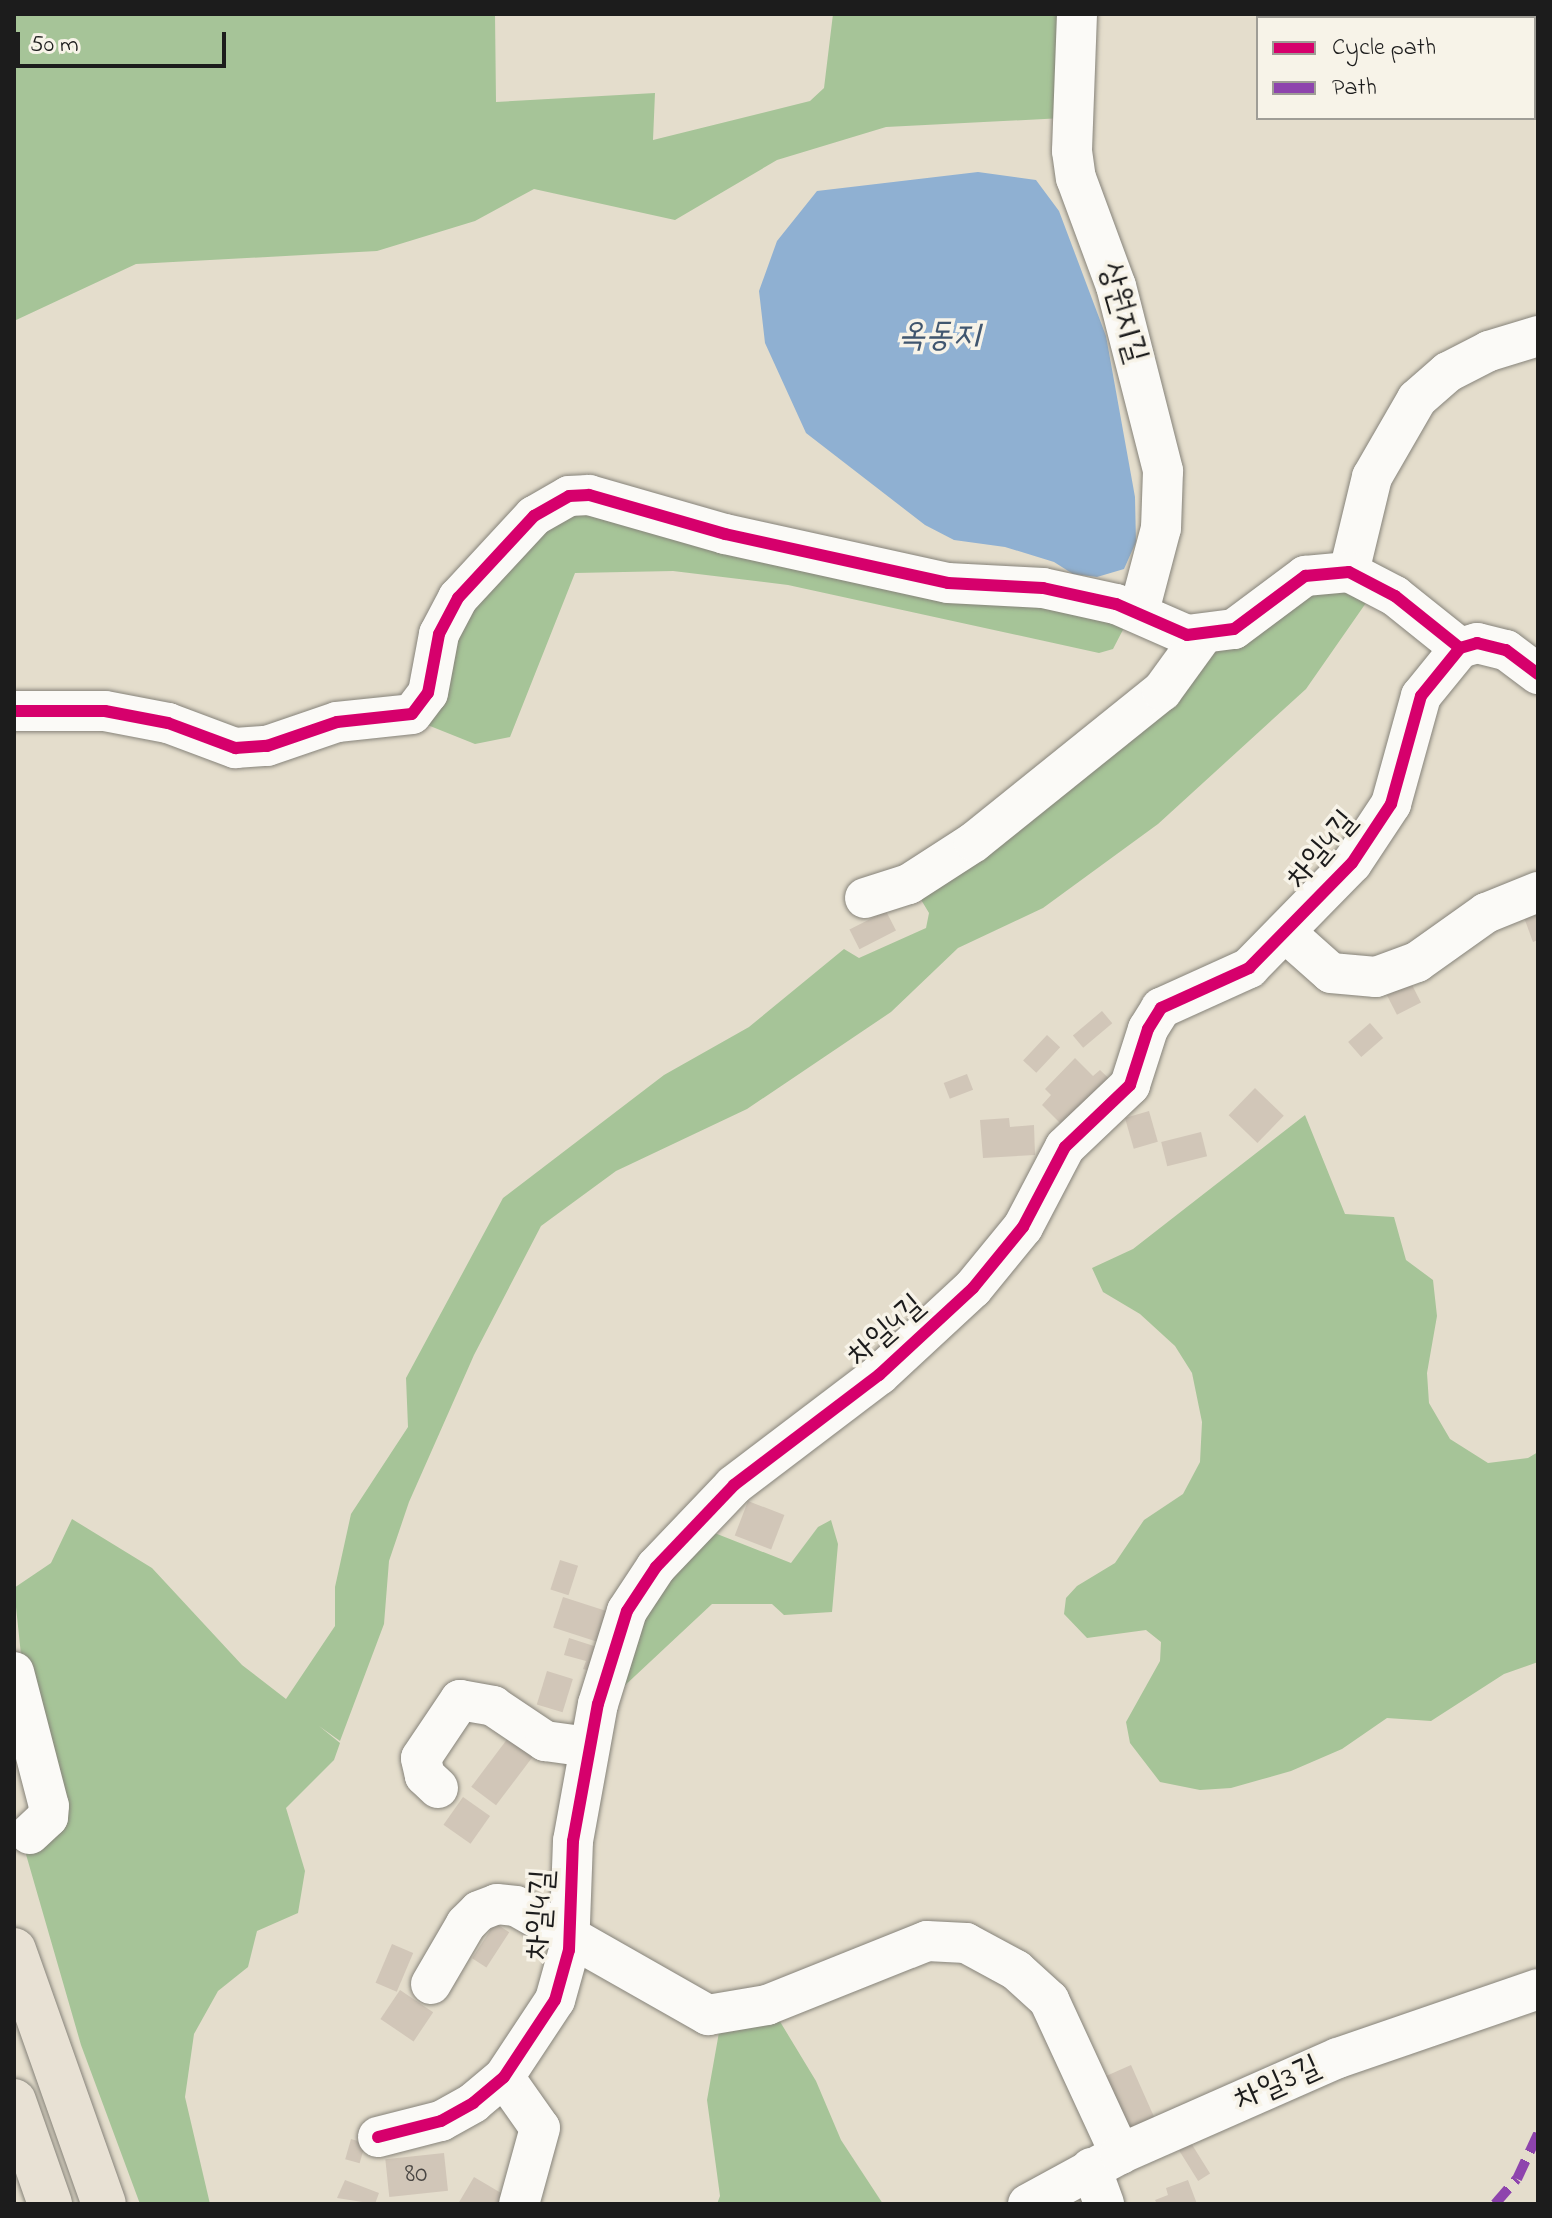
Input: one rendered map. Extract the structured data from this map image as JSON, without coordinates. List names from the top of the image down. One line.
{"streets":{"street":["상원지길","차일4길","차일3길"]},"water":["옥동지"],"house_numbers":["80"],"legend":["Cycle path","Path"],"scale_bar":"50 m"}
